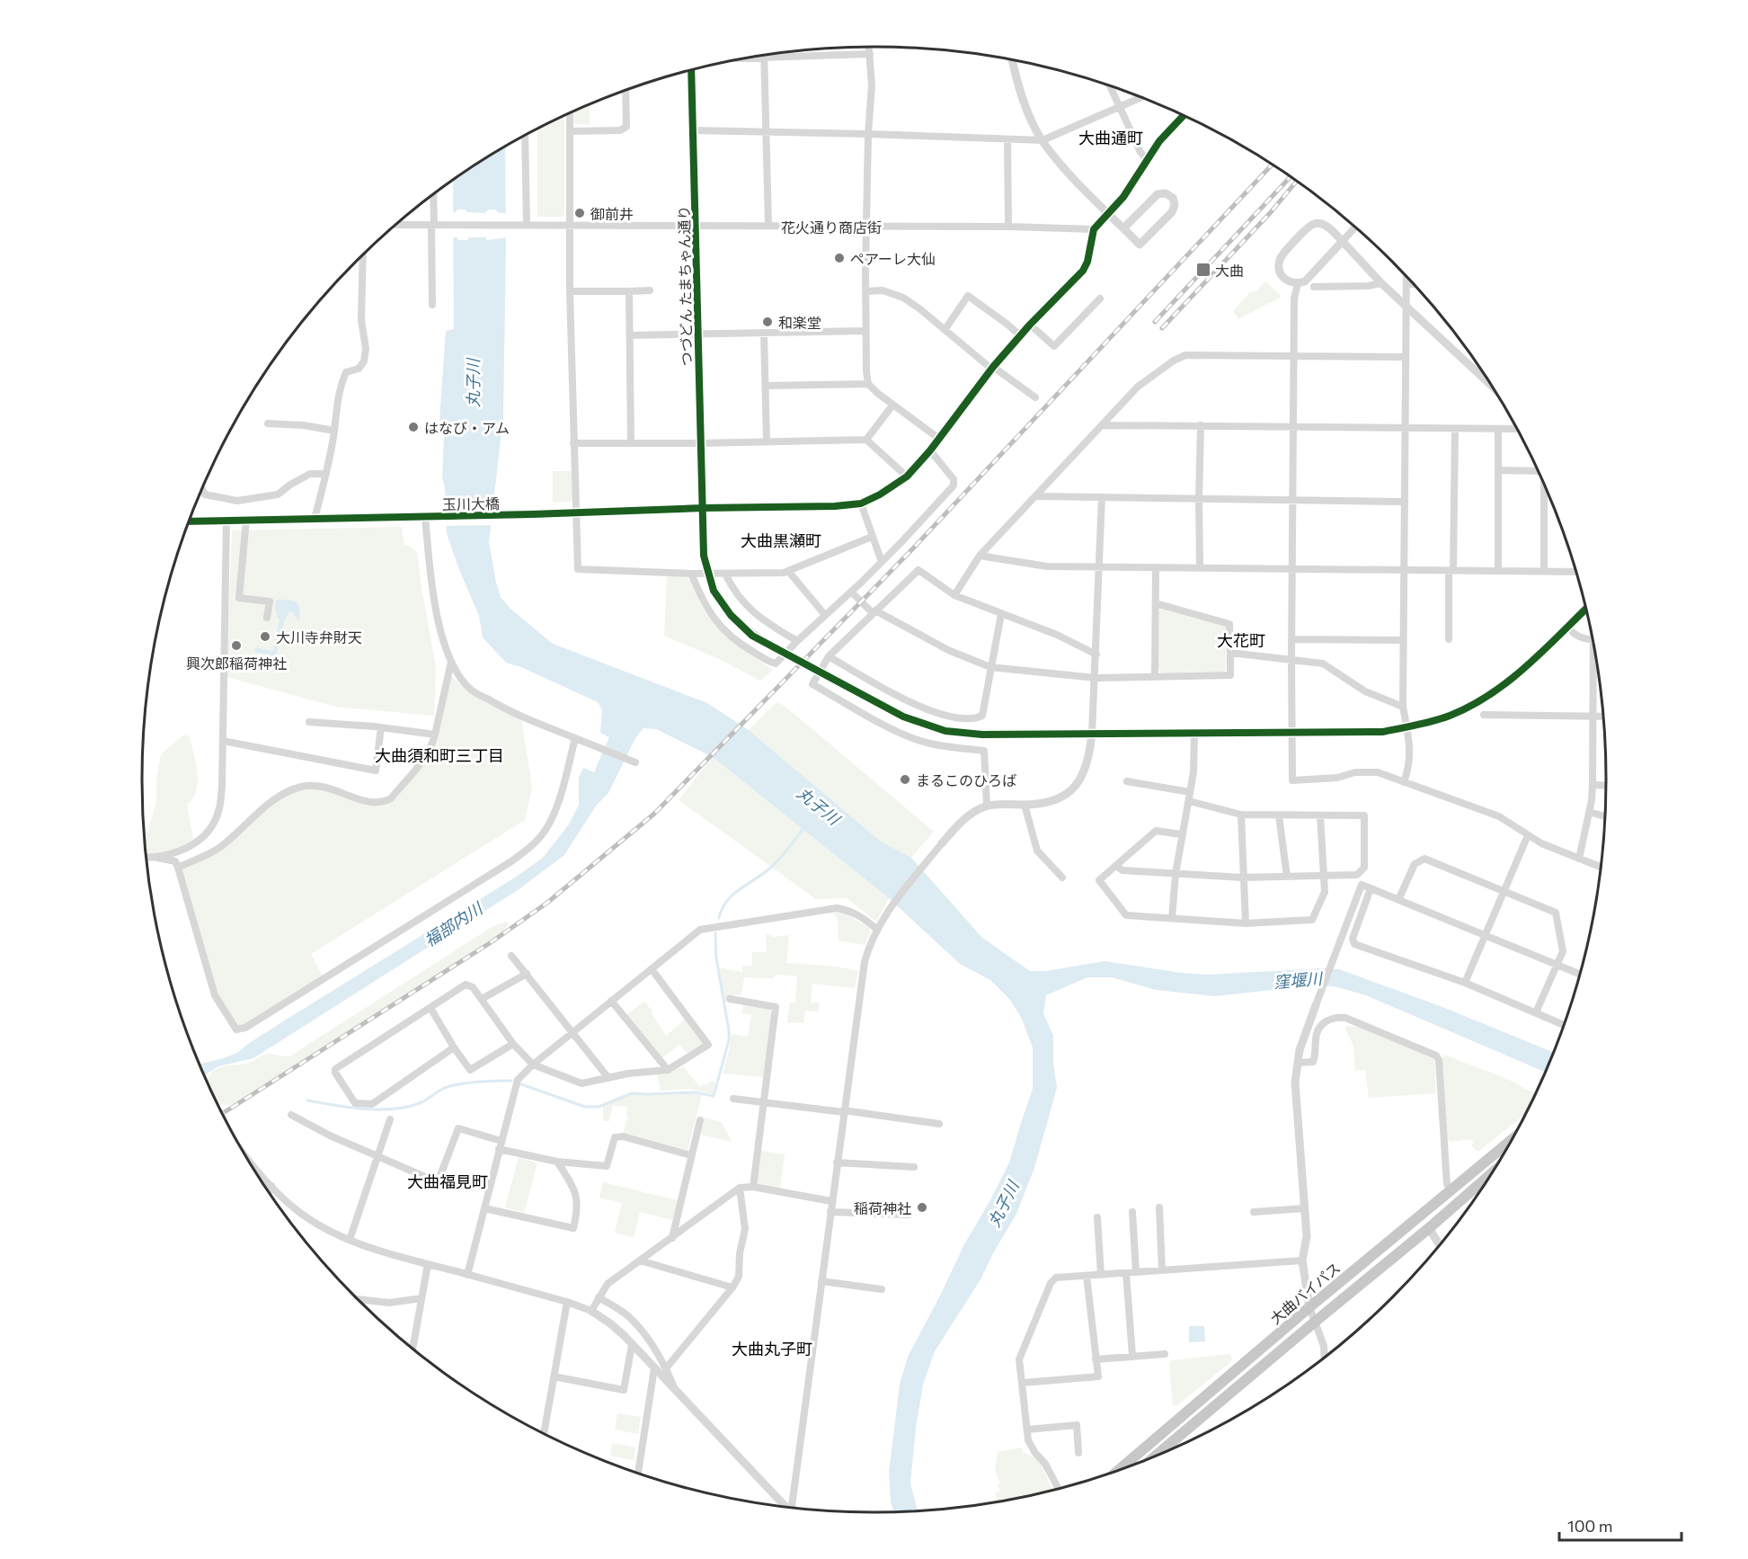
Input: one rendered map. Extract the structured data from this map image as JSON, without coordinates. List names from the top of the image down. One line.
{"streets":{"highway":["大曲バイパス"],"street":["花火通り商店街","つづどん たまちゃん通り","玉川大橋"]},"crossings":[["花火通り商店街","つづどん たまちゃん通り"],["つづどん たまちゃん通り","玉川大橋"]],"districts":["大曲通町","大曲黒瀬町","大花町","大曲須和町三丁目","大曲福見町","大曲丸子町"],"water":["丸子川","福部内川","窪堰川"],"places":{"other":["御前井","ペアーレ大仙","和楽堂","はなび・アム","大川寺弁財天","興次郎稲荷神社","まるこのひろば","稲荷神社"],"transit":["大曲"]},"scale_bar":"100 m"}
